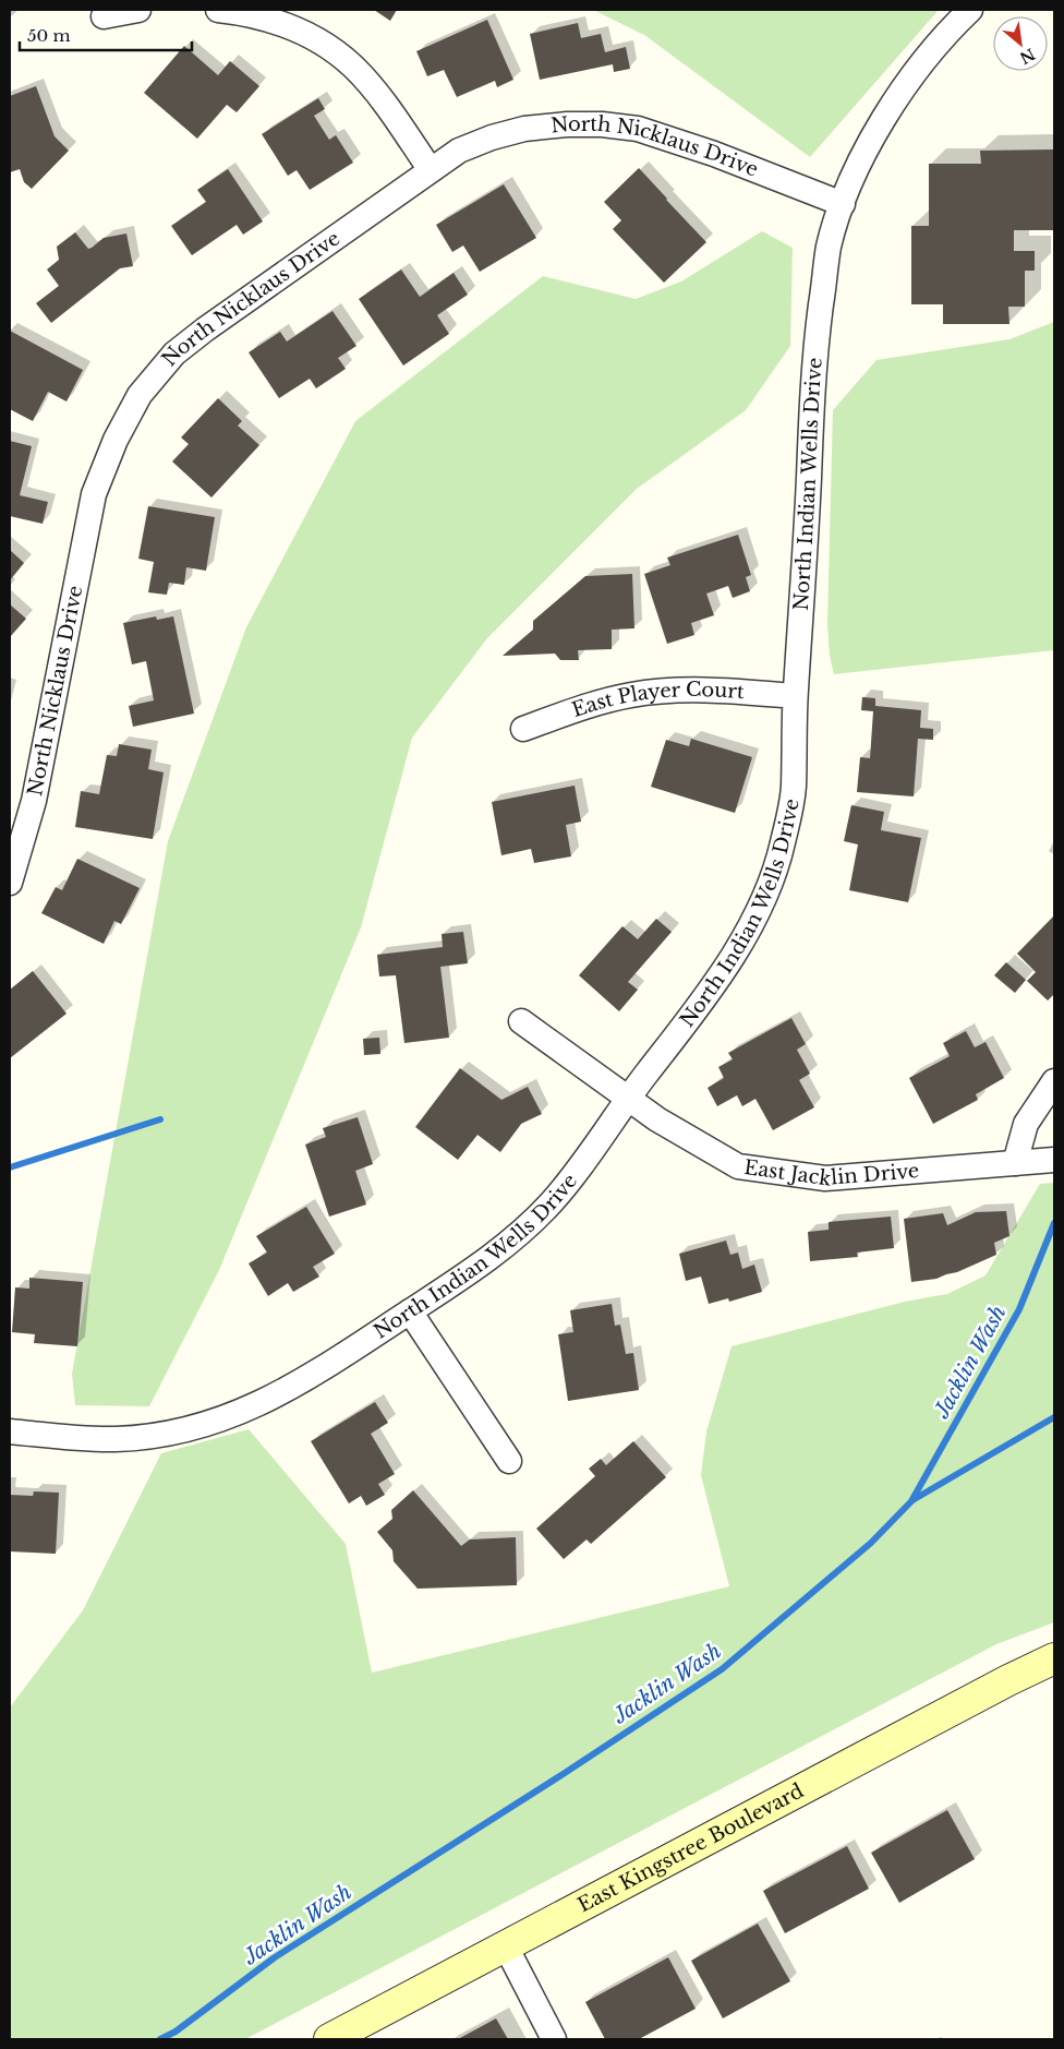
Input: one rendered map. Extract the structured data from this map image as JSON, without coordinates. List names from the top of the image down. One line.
{"streets":{"street":["North Nicklaus Drive","North Indian Wells Drive","East Player Court","East Jacklin Drive","East Kingstree Boulevard"]},"crossings":[["North Nicklaus Drive","North Indian Wells Drive"],["North Indian Wells Drive","East Player Court"],["North Indian Wells Drive","East Jacklin Drive"]],"water":["Jacklin Wash"],"scale_bar":"50 m","north":"bottom right"}
